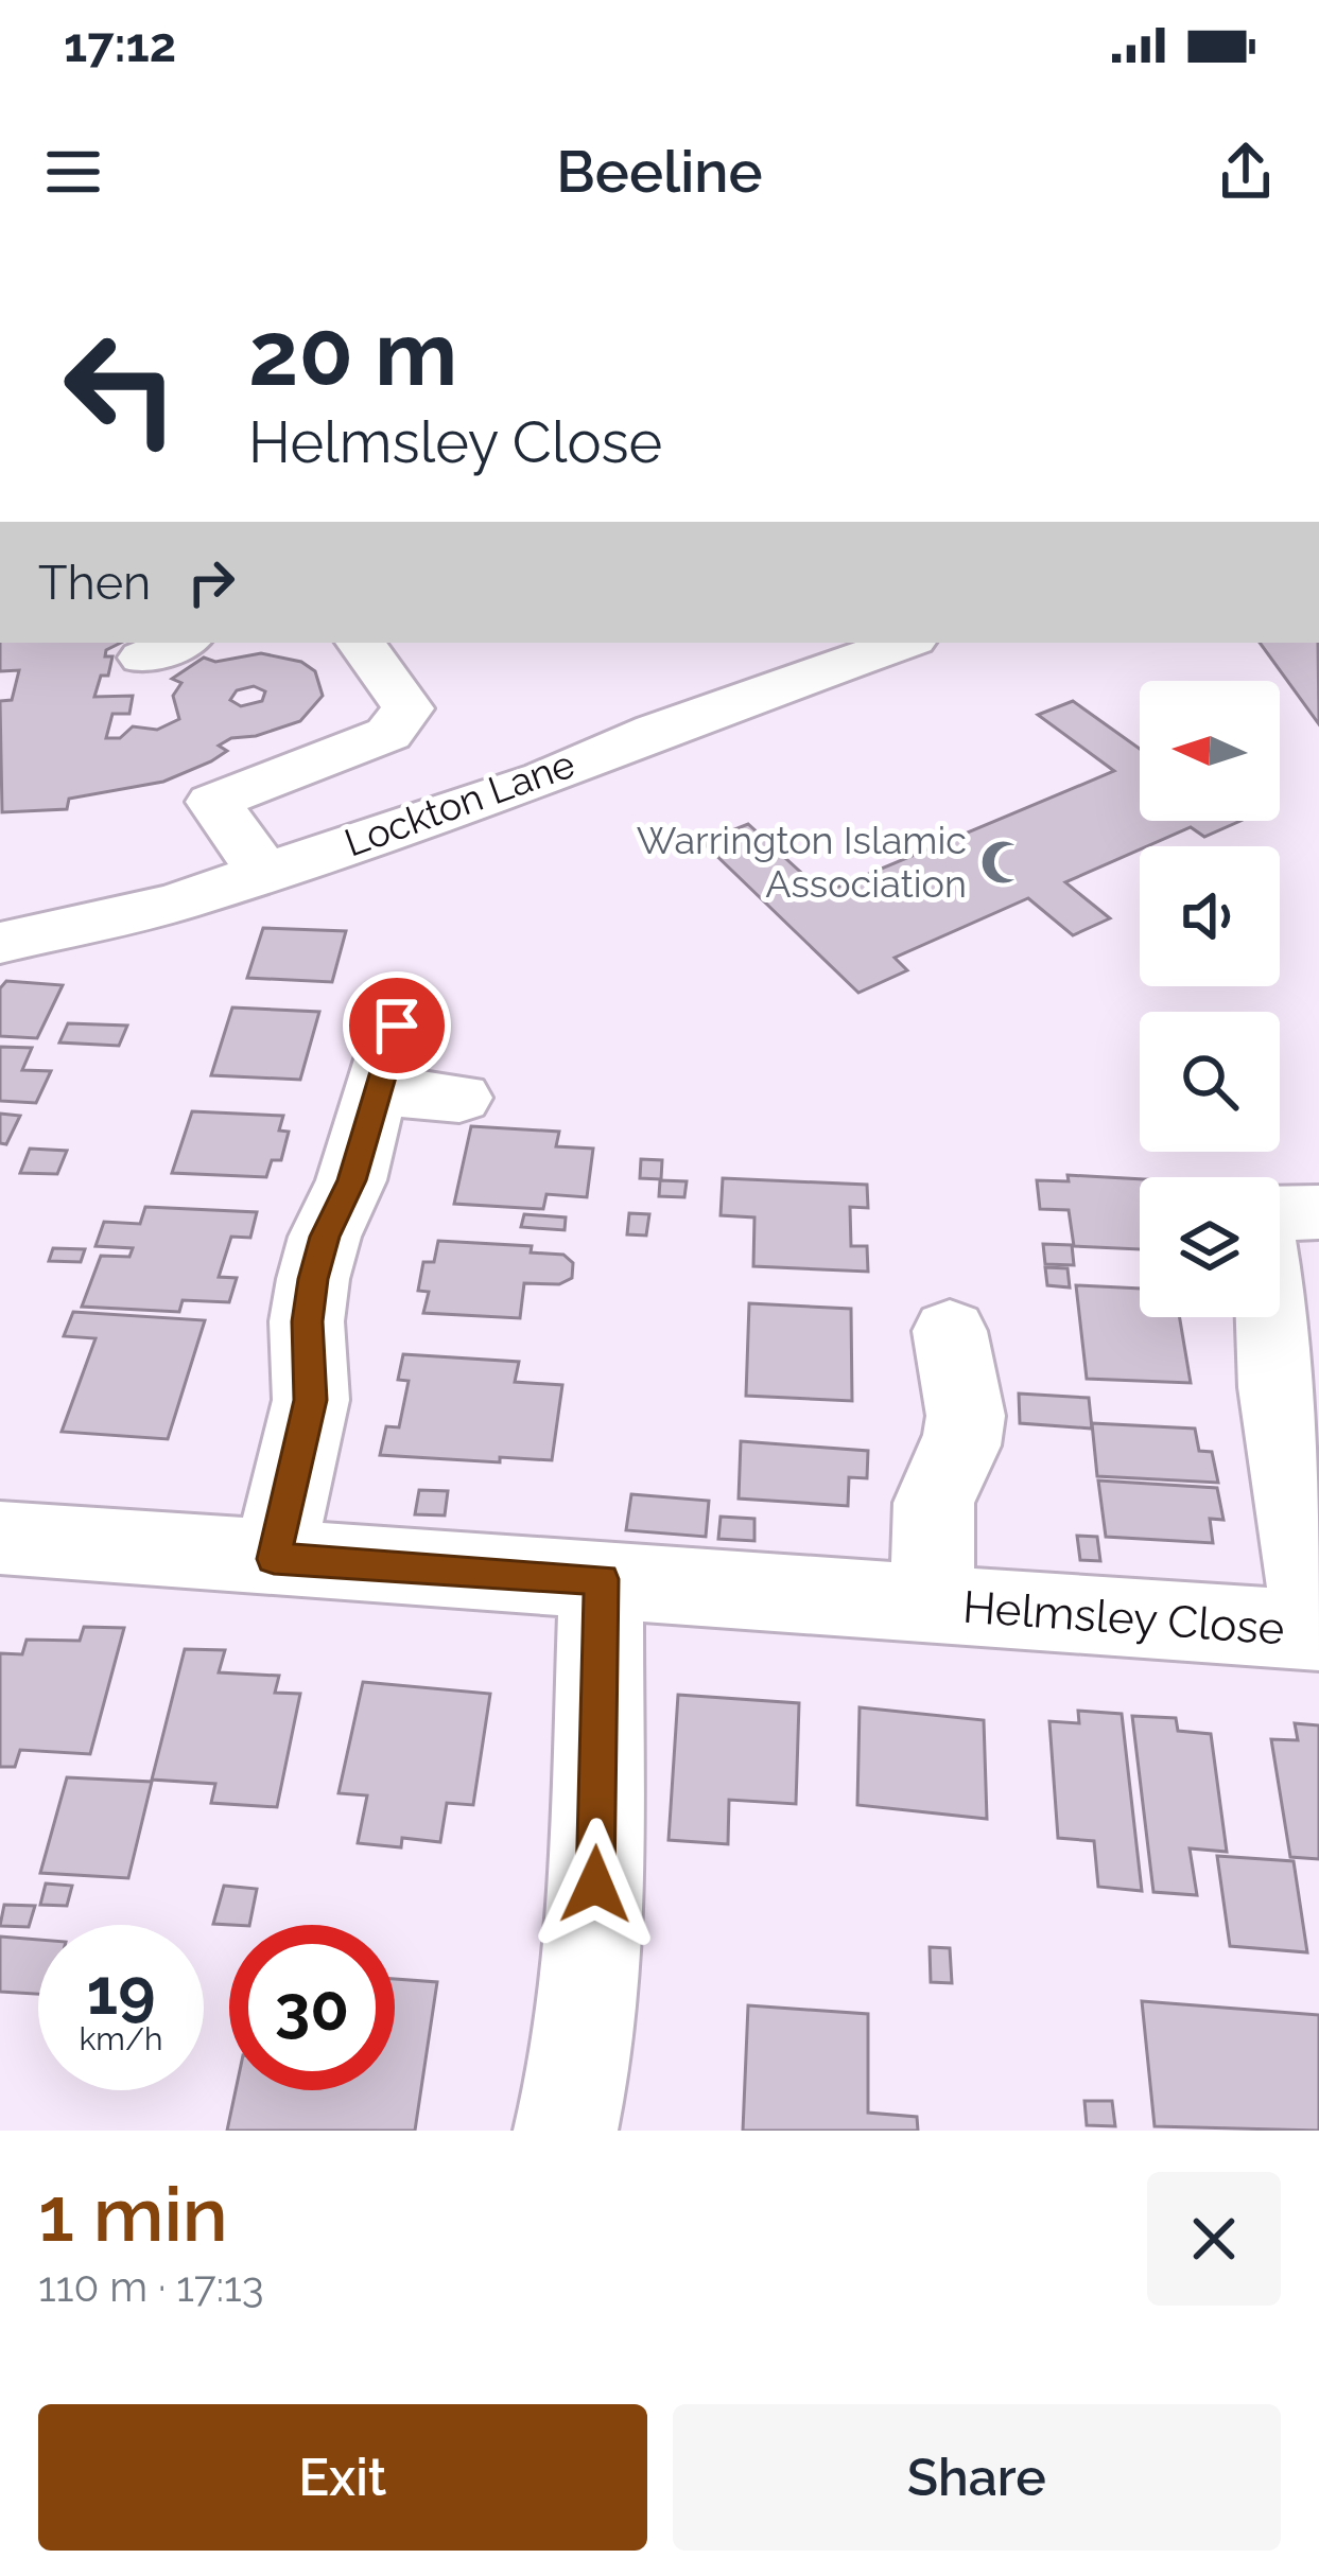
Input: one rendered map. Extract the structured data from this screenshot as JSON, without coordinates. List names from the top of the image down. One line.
{"streets":{"street":["Lockton Lane","Helmsley Close"]},"places":{"mosque":["Warrington Islamic Association"]},"north":"left","page":{"status":"17:12","header":"Beeline","turn":["20 m","Helmsley Close"],"then":"Then","speed":"19 km/h","limit":"30","heading":["1 min","110 m · 17:13"],"buttons":["Exit","Share"]}}
